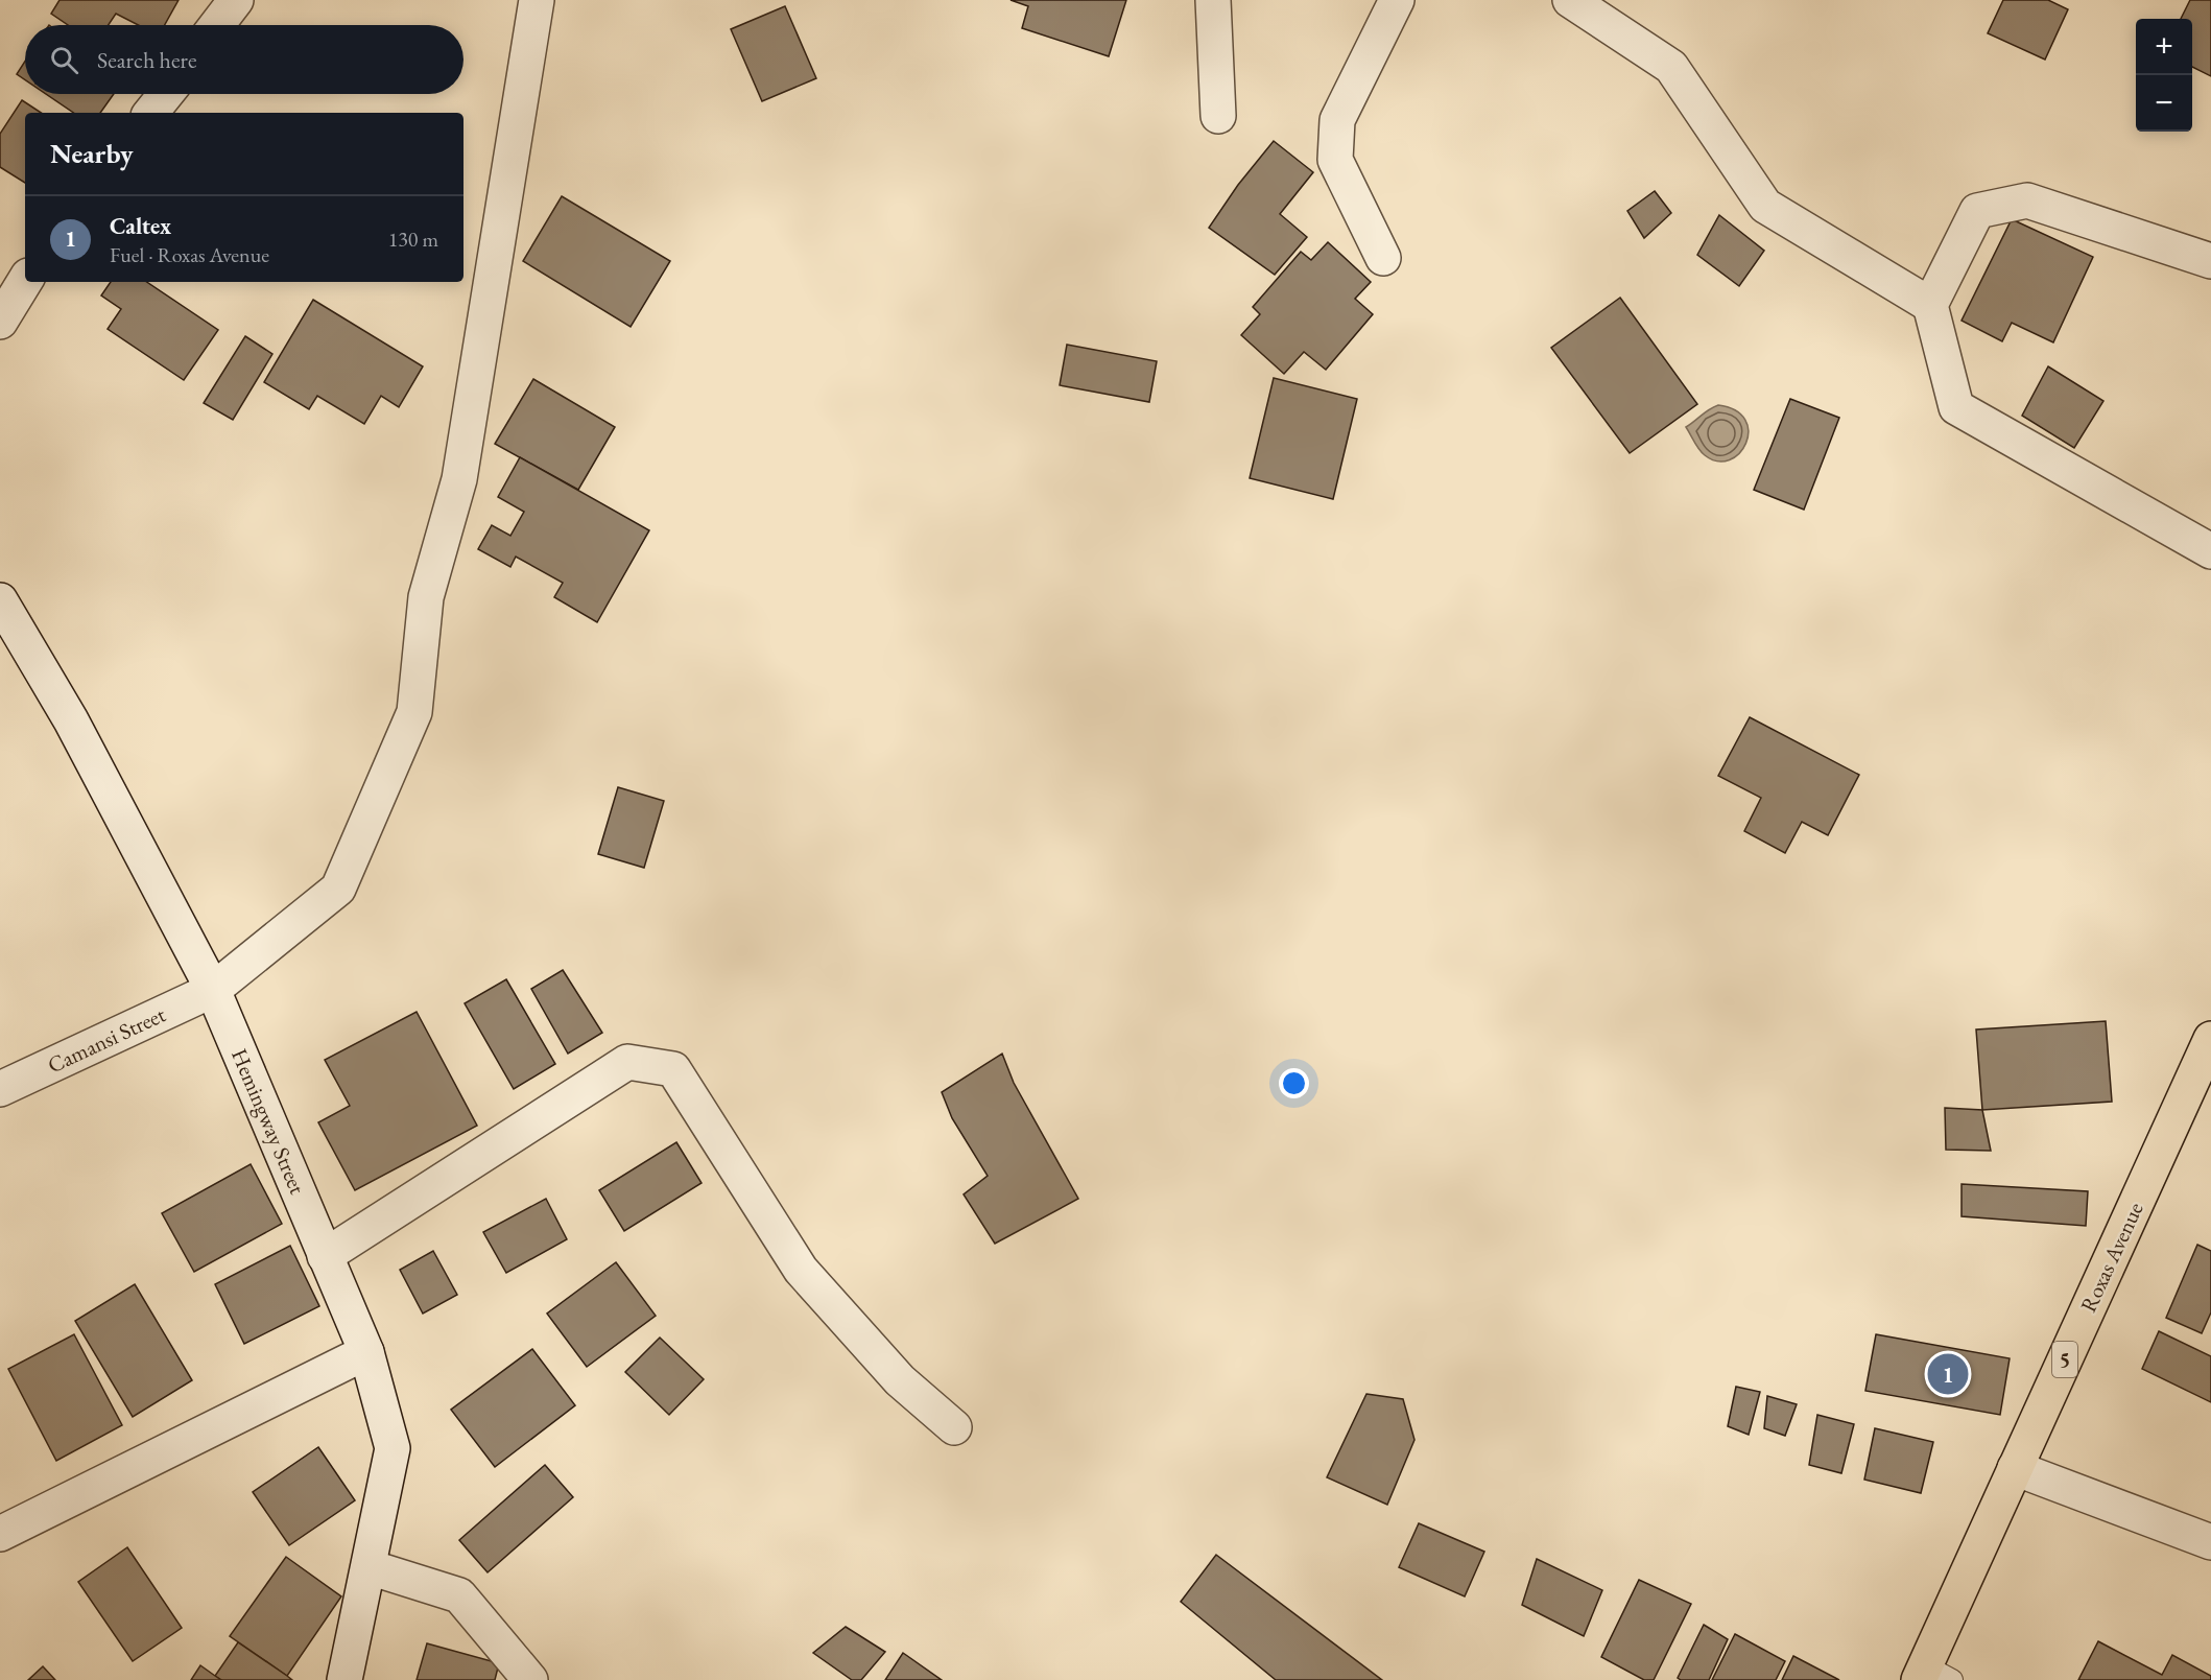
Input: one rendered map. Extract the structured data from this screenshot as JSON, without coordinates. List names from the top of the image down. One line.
{"streets":{"highway":["Roxas Avenue","5"],"street":["Camansi Street","Hemingway Street"]},"crossings":[["Camansi Street","Hemingway Street"]],"page":{"map_buttons":["+","−"],"search":"Search here","heading":"Nearby","list":[{"mark":"1","name":"Caltex","note":"Fuel · Roxas Avenue","value":"130 m"}],"pins":"1"}}
